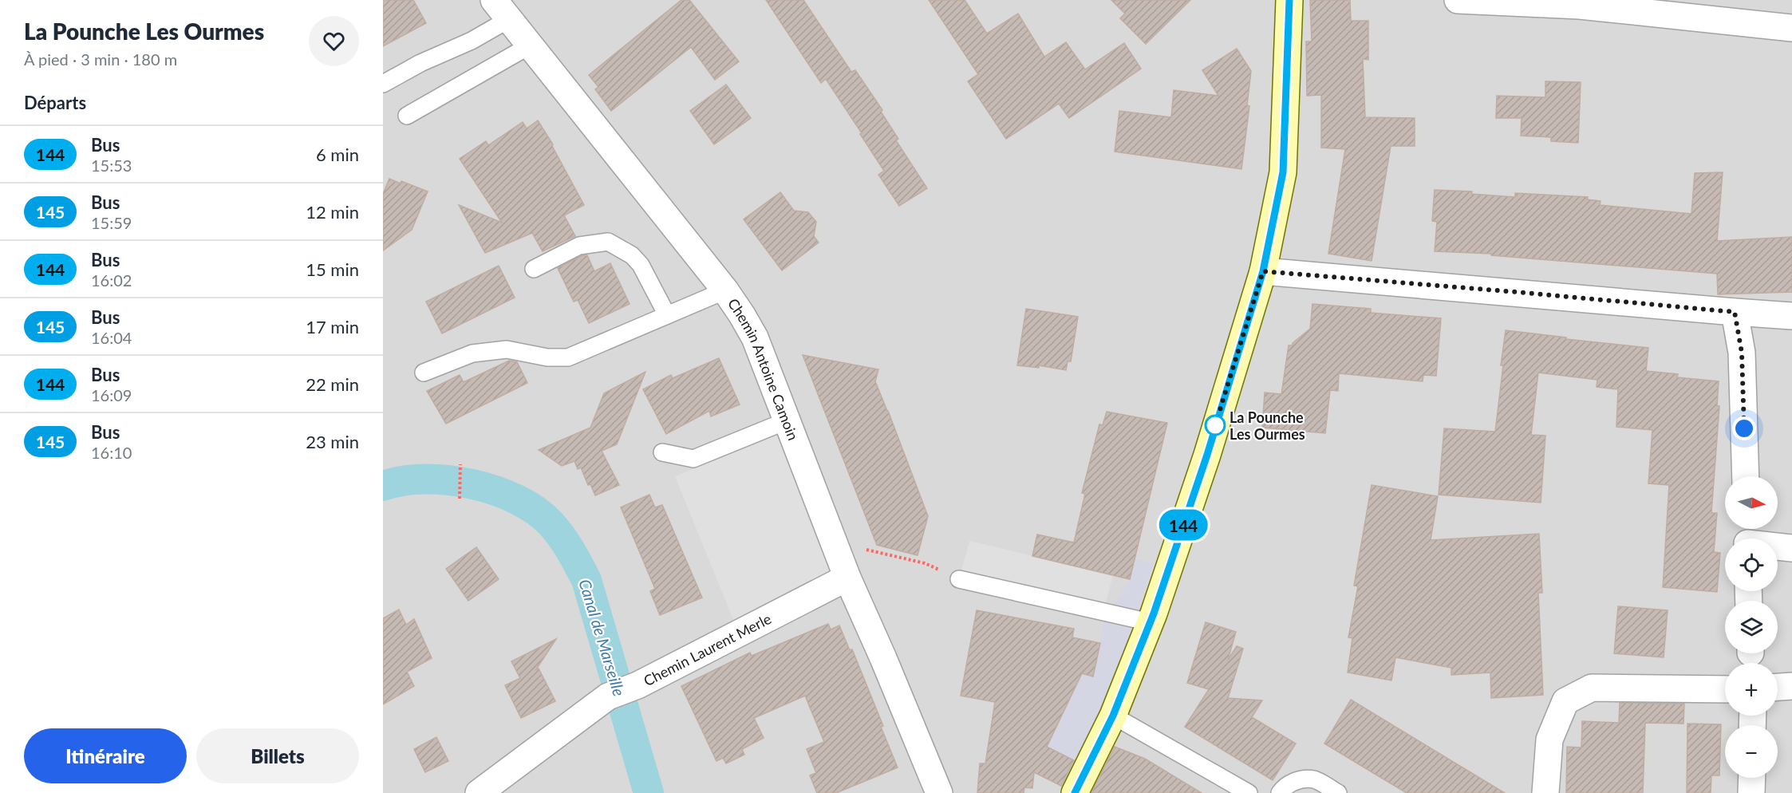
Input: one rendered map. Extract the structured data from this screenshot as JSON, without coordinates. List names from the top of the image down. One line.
{"streets":{"street":["Chemin Antoine Camoin","Chemin Laurent Merle"]},"crossings":[["Chemin Antoine Camoin","Chemin Laurent Merle"]],"water":["Canal de Marseille"],"places":["La Pounche Les Ourmes"],"lines":["bus line 144"],"north":"right","page":{"heading":[["La Pounche Les Ourmes","À pied · 3 min · 180 m"],"Départs"],"on_map":"144","list":[{"mark":"144","name":"Bus","note":"15:53","value":"6 min"},{"mark":"145","name":"Bus","note":"15:59","value":"12 min"},{"mark":"144","name":"Bus","note":"16:02","value":"15 min"},{"mark":"145","name":"Bus","note":"16:04","value":"17 min"},{"mark":"144","name":"Bus","note":"16:09","value":"22 min"},{"mark":"145","name":"Bus","note":"16:10","value":"23 min"}],"map_buttons":["+","−"],"buttons":["Itinéraire","Billets"]}}
